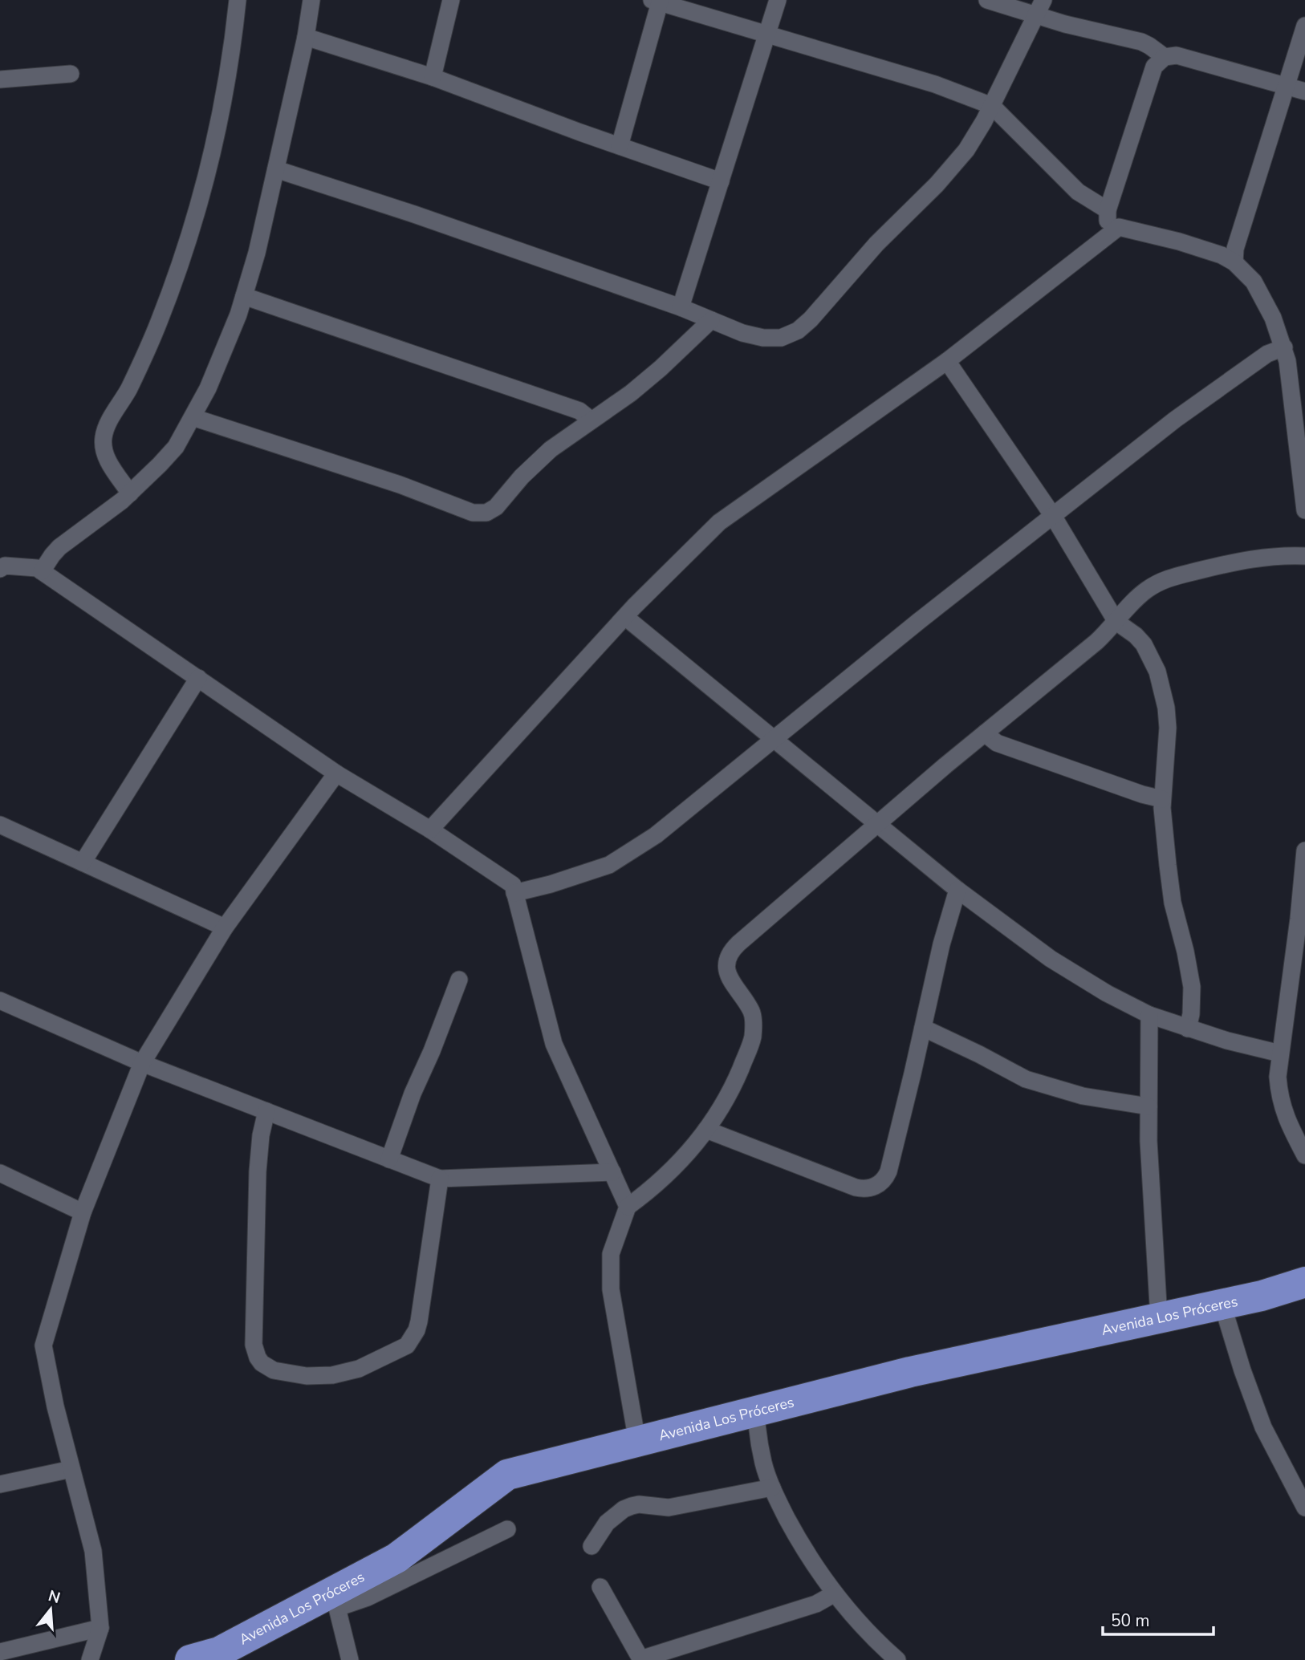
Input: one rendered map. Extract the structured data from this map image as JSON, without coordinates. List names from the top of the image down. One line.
{"streets":{"highway":["Avenida Los Próceres"]},"scale_bar":"50 m","north":"top"}
